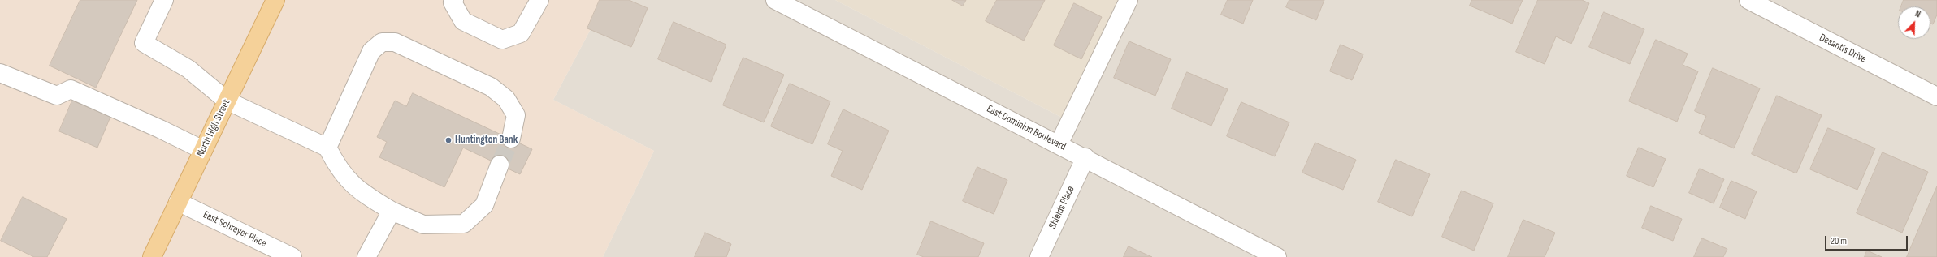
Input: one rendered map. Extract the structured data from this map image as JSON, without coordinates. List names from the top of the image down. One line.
{"streets":{"main road":["North High Street"],"street":["Desantis Drive","East Dominion Boulevard","Shields Place","East Schreyer Place"]},"crossings":[["North High Street","East Schreyer Place"],["East Dominion Boulevard","Shields Place"]],"places":["Huntington Bank"],"scale_bar":"20 m","north":"top right"}
